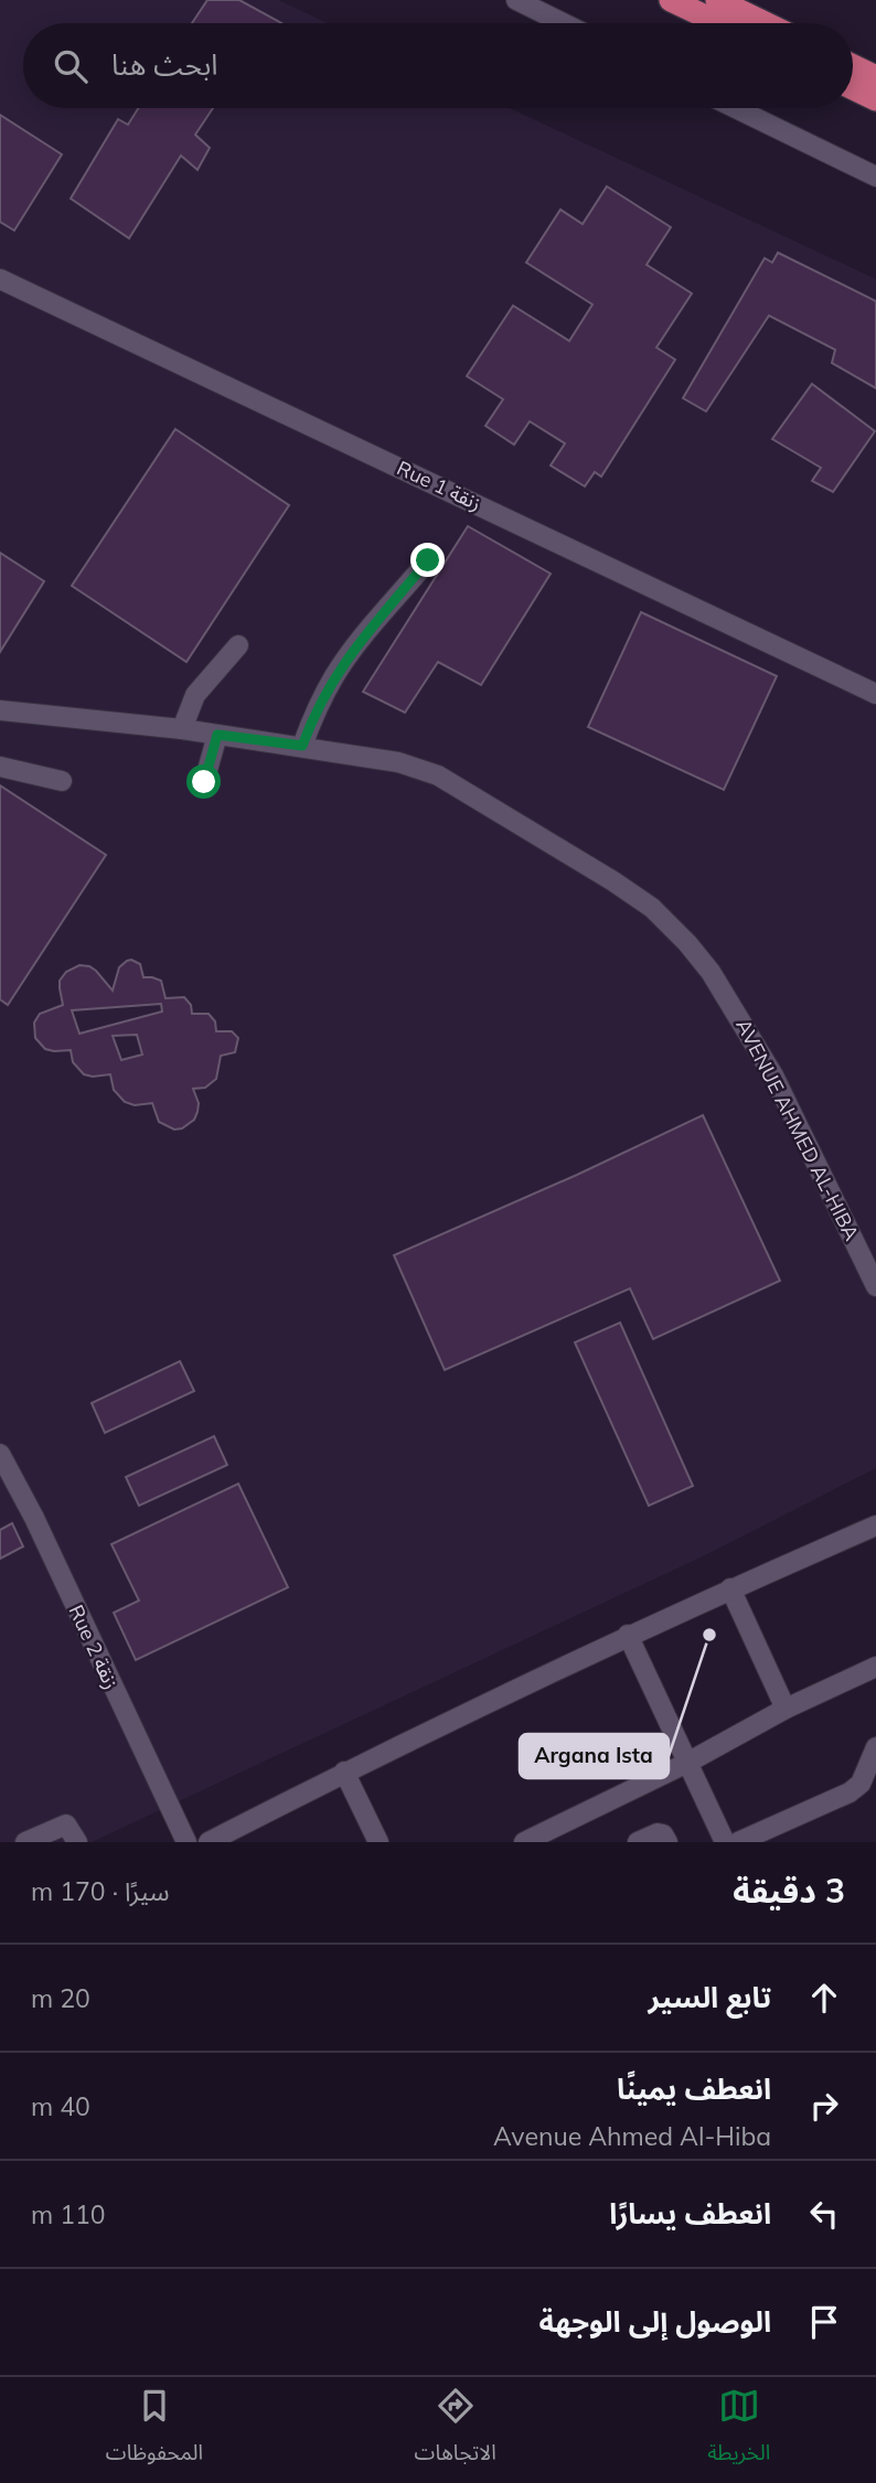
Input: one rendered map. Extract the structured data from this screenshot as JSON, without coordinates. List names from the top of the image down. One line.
{"streets":{"street":["Rue 1 زنقة","AVENUE AHMED AL-HIBA","Rue 2 زنقة"]},"places":["Argana Ista"],"page":{"search":"ابحث هنا","heading":["3 دقيقة","سيرًا · 170 m"],"list":[["تابع السير","20 m"],["انعطف يمينًا","Avenue Ahmed Al-Hiba","40 m"],["انعطف يسارًا","110 m"],"الوصول إلى الوجهة"],"nav":["الخريطة","الاتجاهات","المحفوظات"]}}
